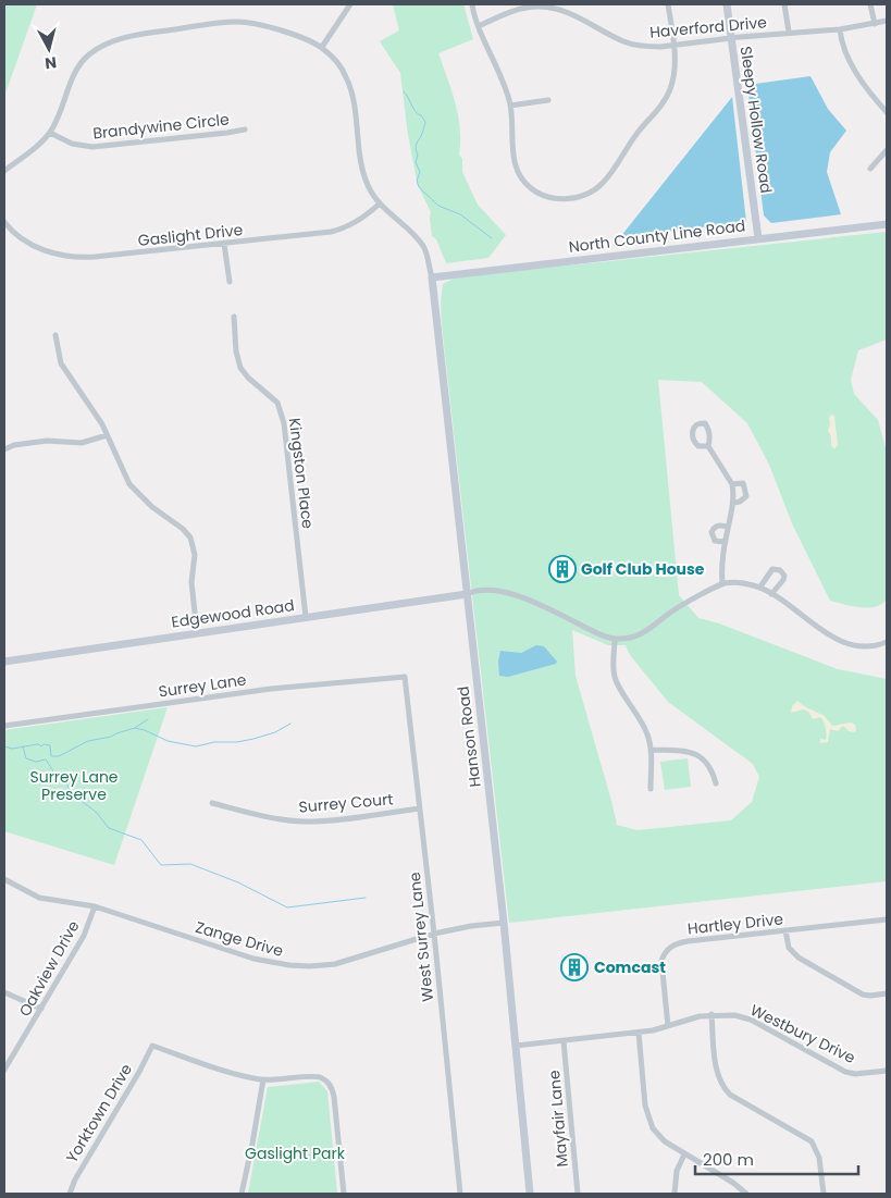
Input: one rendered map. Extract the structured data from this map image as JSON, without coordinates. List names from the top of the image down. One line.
{"streets":{"street":["Haverford Drive","Sleepy Hollow Road","Brandywine Circle","Gaslight Drive","North County Line Road","Kingston Place","Edgewood Road","Surrey Lane","Hanson Road","Surrey Court","Hartley Drive","West Surrey Lane","Zange Drive","Oakview Drive","Westbury Drive","Yorktown Drive","Mayfair Lane"]},"crossings":[["Haverford Drive","Sleepy Hollow Road"],["Sleepy Hollow Road","North County Line Road"],["North County Line Road","Hanson Road"],["Kingston Place","Edgewood Road"],["Edgewood Road","Hanson Road"],["Surrey Lane","West Surrey Lane"],["Hanson Road","Zange Drive"],["Hanson Road","Westbury Drive"],["Surrey Court","West Surrey Lane"],["Hartley Drive","Westbury Drive"],["West Surrey Lane","Zange Drive"],["Zange Drive","Oakview Drive"],["Westbury Drive","Mayfair Lane"]],"parks":["Surrey Lane Preserve","Gaslight Park"],"places":{"building":["Golf Club House","Comcast"]},"scale_bar":"200 m","north":"bottom"}
